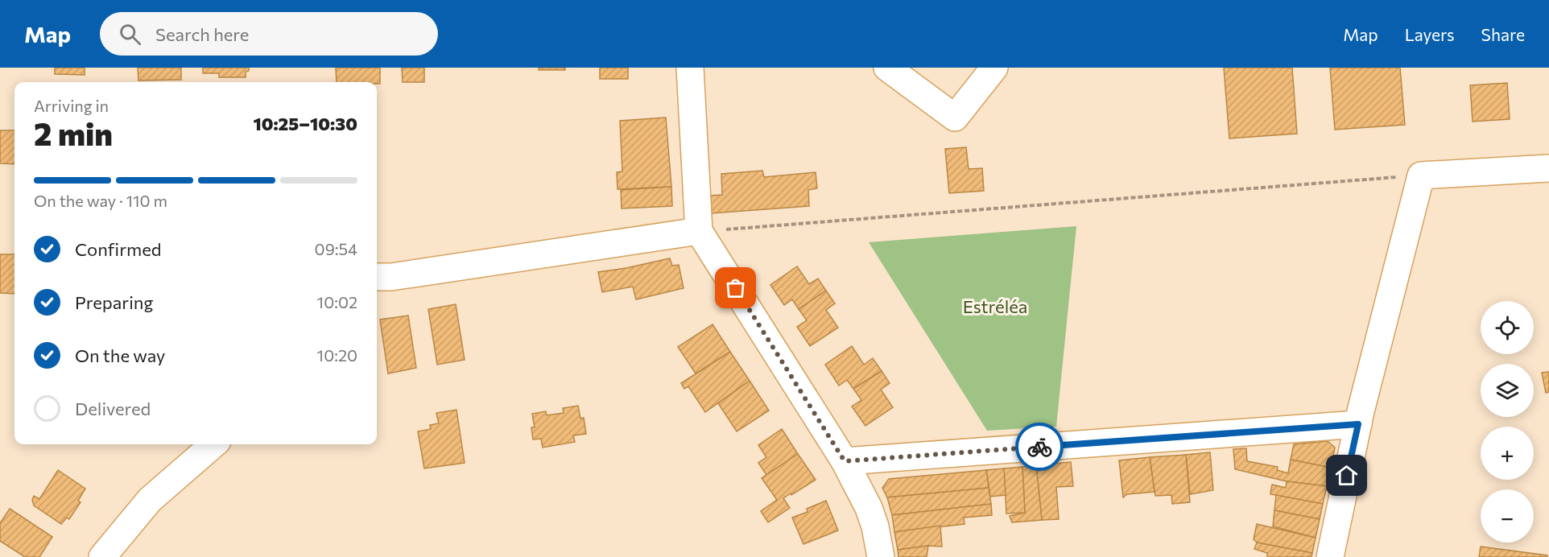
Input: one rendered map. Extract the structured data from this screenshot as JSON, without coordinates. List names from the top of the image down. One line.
{"parks":["Estréléa"],"page":{"header":"Map","search":"Search here","nav":["Map","Layers","Share"],"heading":["2 min","Arriving in","10:25–10:30"],"bar":"On the way · 110 m","list":[["Confirmed","09:54"],["Preparing","10:02"],["On the way","10:20"],"Delivered"],"map_buttons":["+","−"]}}
